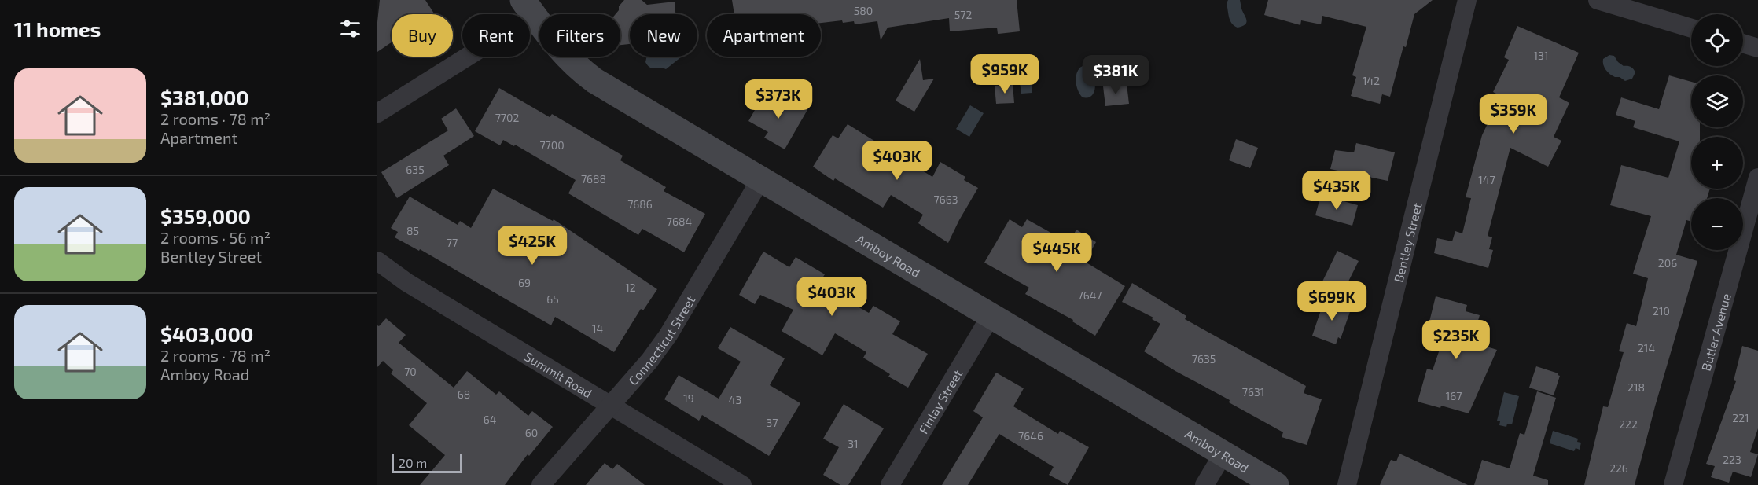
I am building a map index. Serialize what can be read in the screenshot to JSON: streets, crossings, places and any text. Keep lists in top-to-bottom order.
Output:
{
  "streets": {
    "street": [
      "Bentley Street",
      "Amboy Road",
      "Butler Avenue",
      "Connecticut Street",
      "Summit Road",
      "Finlay Street"
    ]
  },
  "crossings": [
    ["Amboy Road", "Connecticut Street"],
    ["Amboy Road", "Finlay Street"],
    ["Connecticut Street", "Summit Road"]
  ],
  "house_numbers": [
    "580",
    "572",
    "131",
    "142",
    "7702",
    "7700",
    "635",
    "7688",
    "147",
    "7663",
    "7686",
    "7684",
    "85",
    "77",
    "206",
    "69",
    "12",
    "7647",
    "65",
    "210",
    "14",
    "214",
    "7635",
    "70",
    "218",
    "7631",
    "68",
    "167",
    "19",
    "43",
    "221",
    "64",
    "37",
    "222",
    "60",
    "7646",
    "31",
    "223",
    "226"
  ],
  "scale_bar": "20 m",
  "page": {
    "heading": "11 homes",
    "map_buttons": ["+", "−"],
    "chip": [
      "Buy",
      "Rent",
      "Filters",
      "New",
      "Apartment"
    ],
    "price": [
      "$959K",
      "$381K",
      "$373K",
      "$359K",
      "$403K",
      "$435K",
      "$425K",
      "$445K",
      "$403K",
      "$699K",
      "$235K"
    ],
    "list": [
      {
        "name": "$381,000",
        "note": "2 rooms · 78 m² · Apartment"
      },
      {
        "name": "$359,000",
        "note": "2 rooms · 56 m² · Bentley Street"
      },
      {
        "name": "$403,000",
        "note": "2 rooms · 78 m² · Amboy Road"
      }
    ],
    "scale": "20 m"
  }
}
